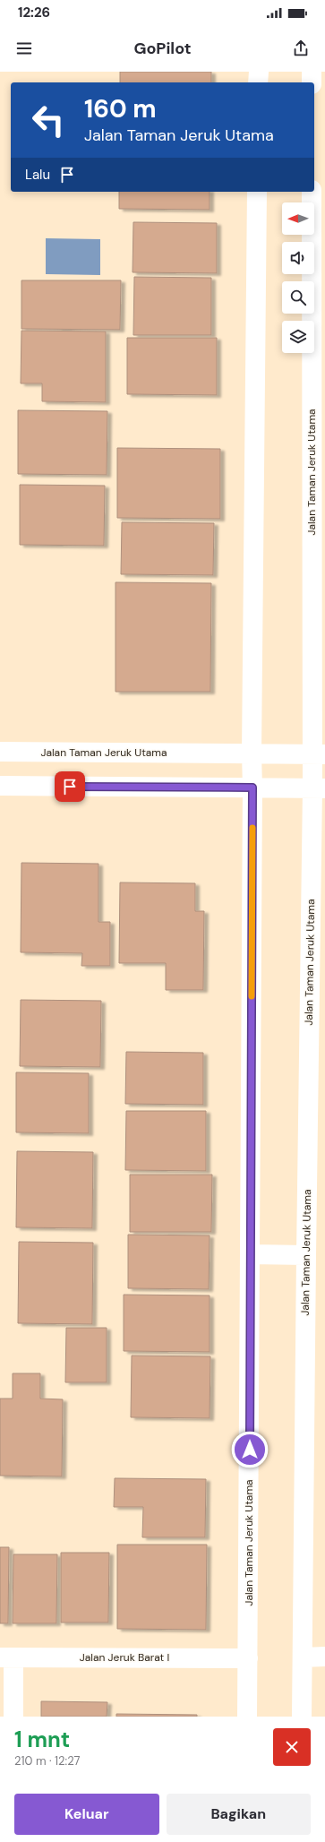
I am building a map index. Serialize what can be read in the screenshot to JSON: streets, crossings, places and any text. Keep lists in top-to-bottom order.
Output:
{
  "streets": {
    "street": ["Jalan Taman Jeruk Utama", "Jalan Jeruk Barat I"]
  },
  "crossings": [
    ["Jalan Taman Jeruk Utama", "Jalan Jeruk Barat I"]
  ],
  "north": "left",
  "page": {
    "status": "12:26",
    "header": "GoPilot",
    "turn": ["160 m", "Jalan Taman Jeruk Utama"],
    "then": "Lalu",
    "heading": ["1 mnt", "210 m · 12:27"],
    "buttons": ["Keluar", "Bagikan"]
  }
}
